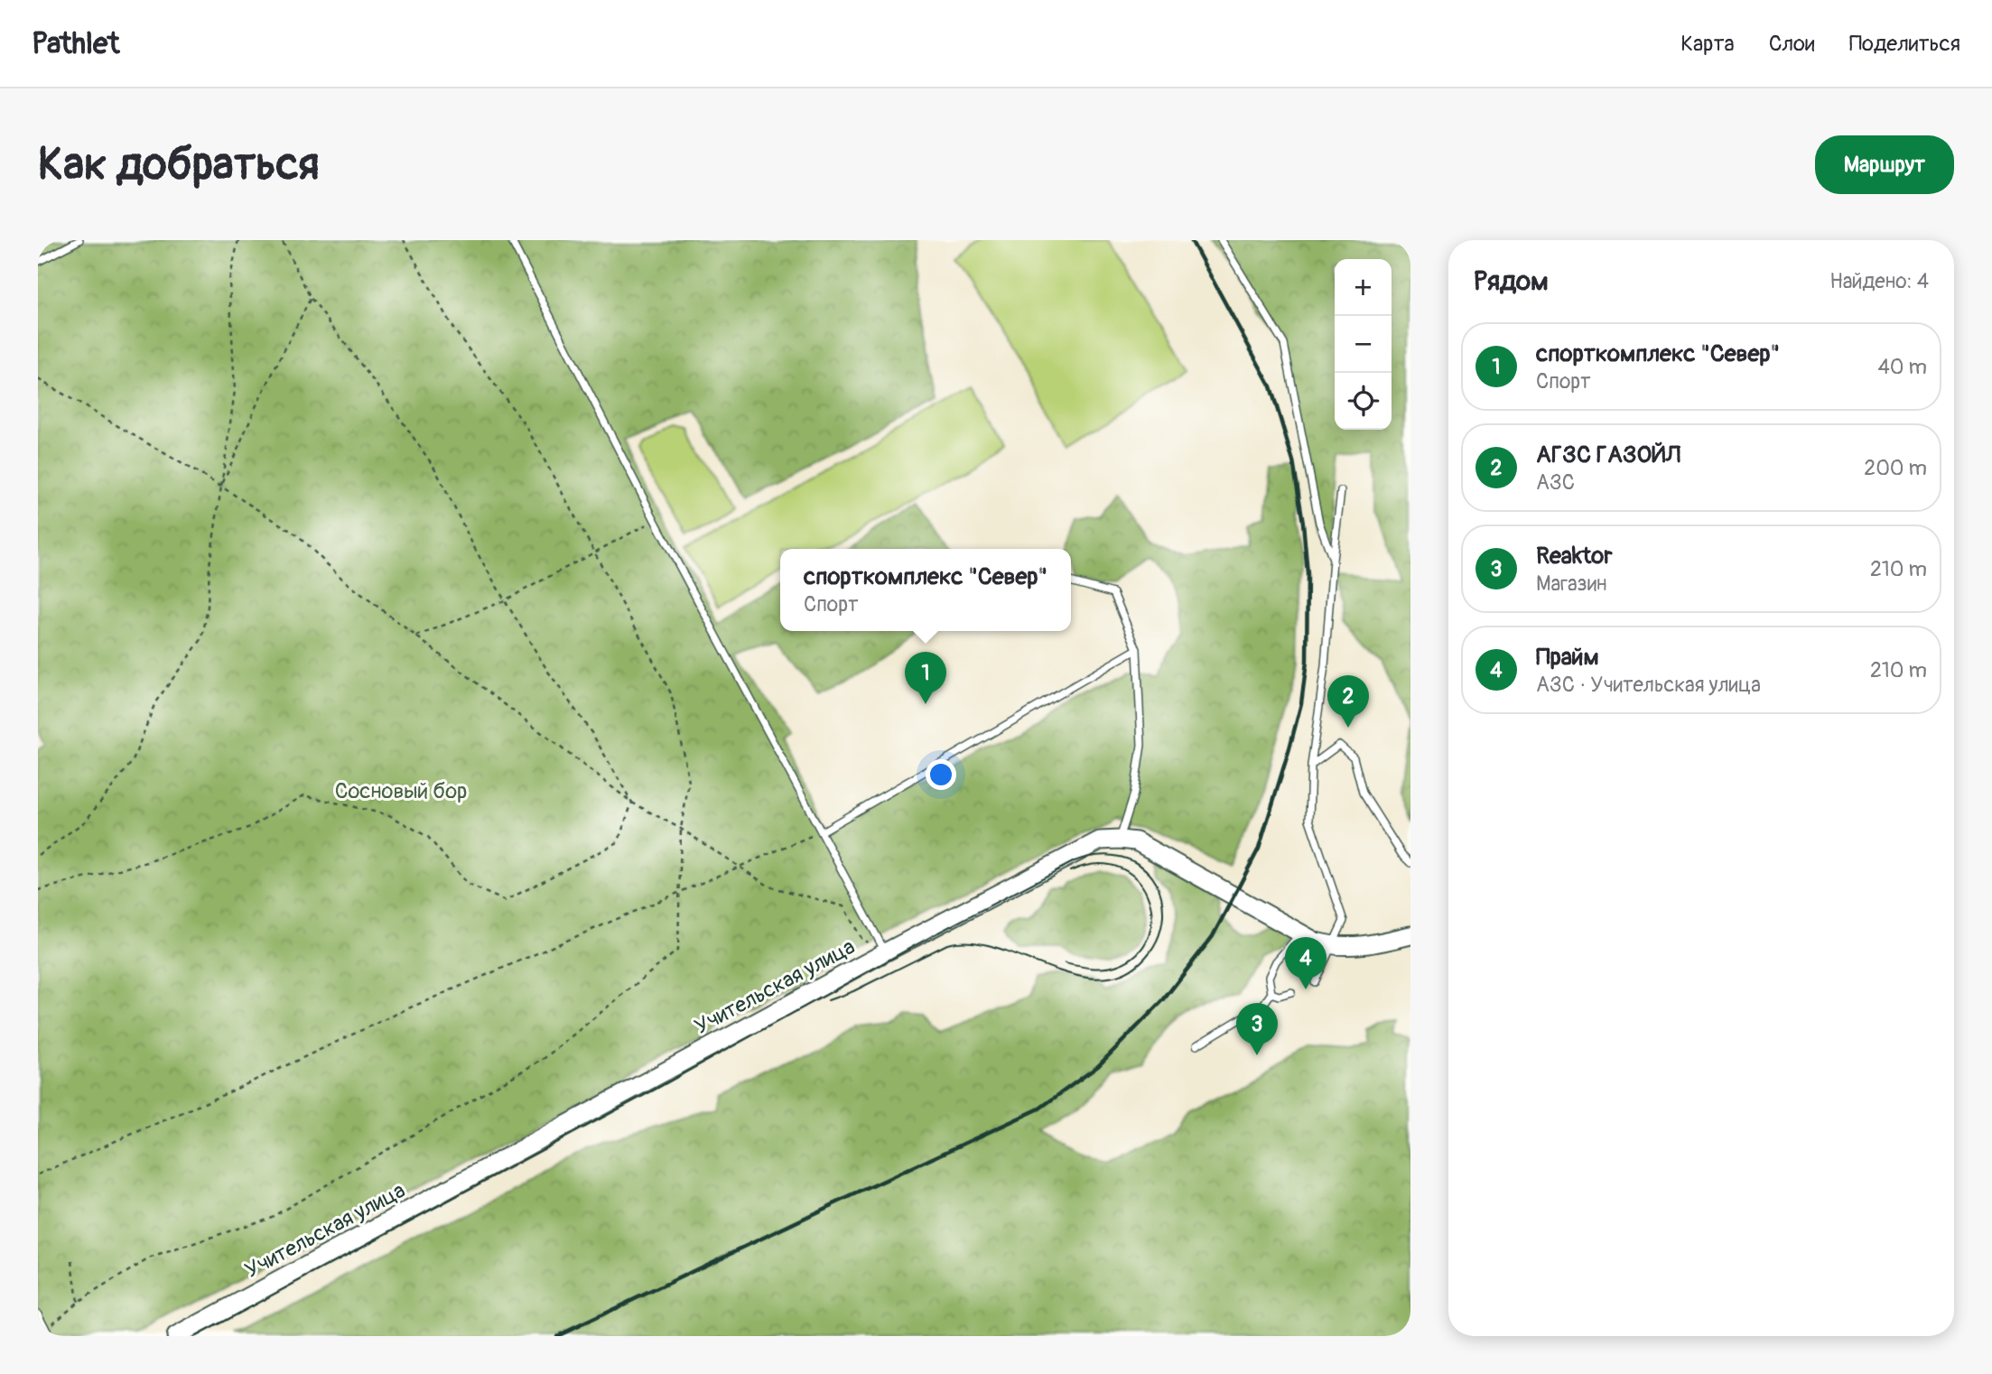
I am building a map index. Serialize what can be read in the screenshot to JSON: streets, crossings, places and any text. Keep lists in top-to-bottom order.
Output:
{
  "streets": {
    "main road": ["Учительская улица"]
  },
  "parks": ["Сосновый бор"],
  "page": {
    "header": "Pathlet",
    "nav": ["Карта", "Слои", "Поделиться"],
    "buttons": "Маршрут",
    "title": "Как добраться",
    "heading": ["Рядом", "Найдено: 4"],
    "map_buttons": ["+", "−"],
    "list": [
      {
        "mark": "1",
        "name": "спорткомплекс \"Север\"",
        "note": "Спорт",
        "value": "40 m"
      },
      {
        "mark": "2",
        "name": "АГЗС ГАЗОЙЛ",
        "note": "АЗС",
        "value": "200 m"
      },
      {
        "mark": "3",
        "name": "Reaktor",
        "note": "Магазин",
        "value": "210 m"
      },
      {
        "mark": "4",
        "name": "Прайм",
        "note": "АЗС · Учительская улица",
        "value": "210 m"
      }
    ],
    "popup": ["спорткомплекс \"Север\"", "Спорт"],
    "pins": [
      "1",
      "2",
      "4",
      "3"
    ]
  }
}
